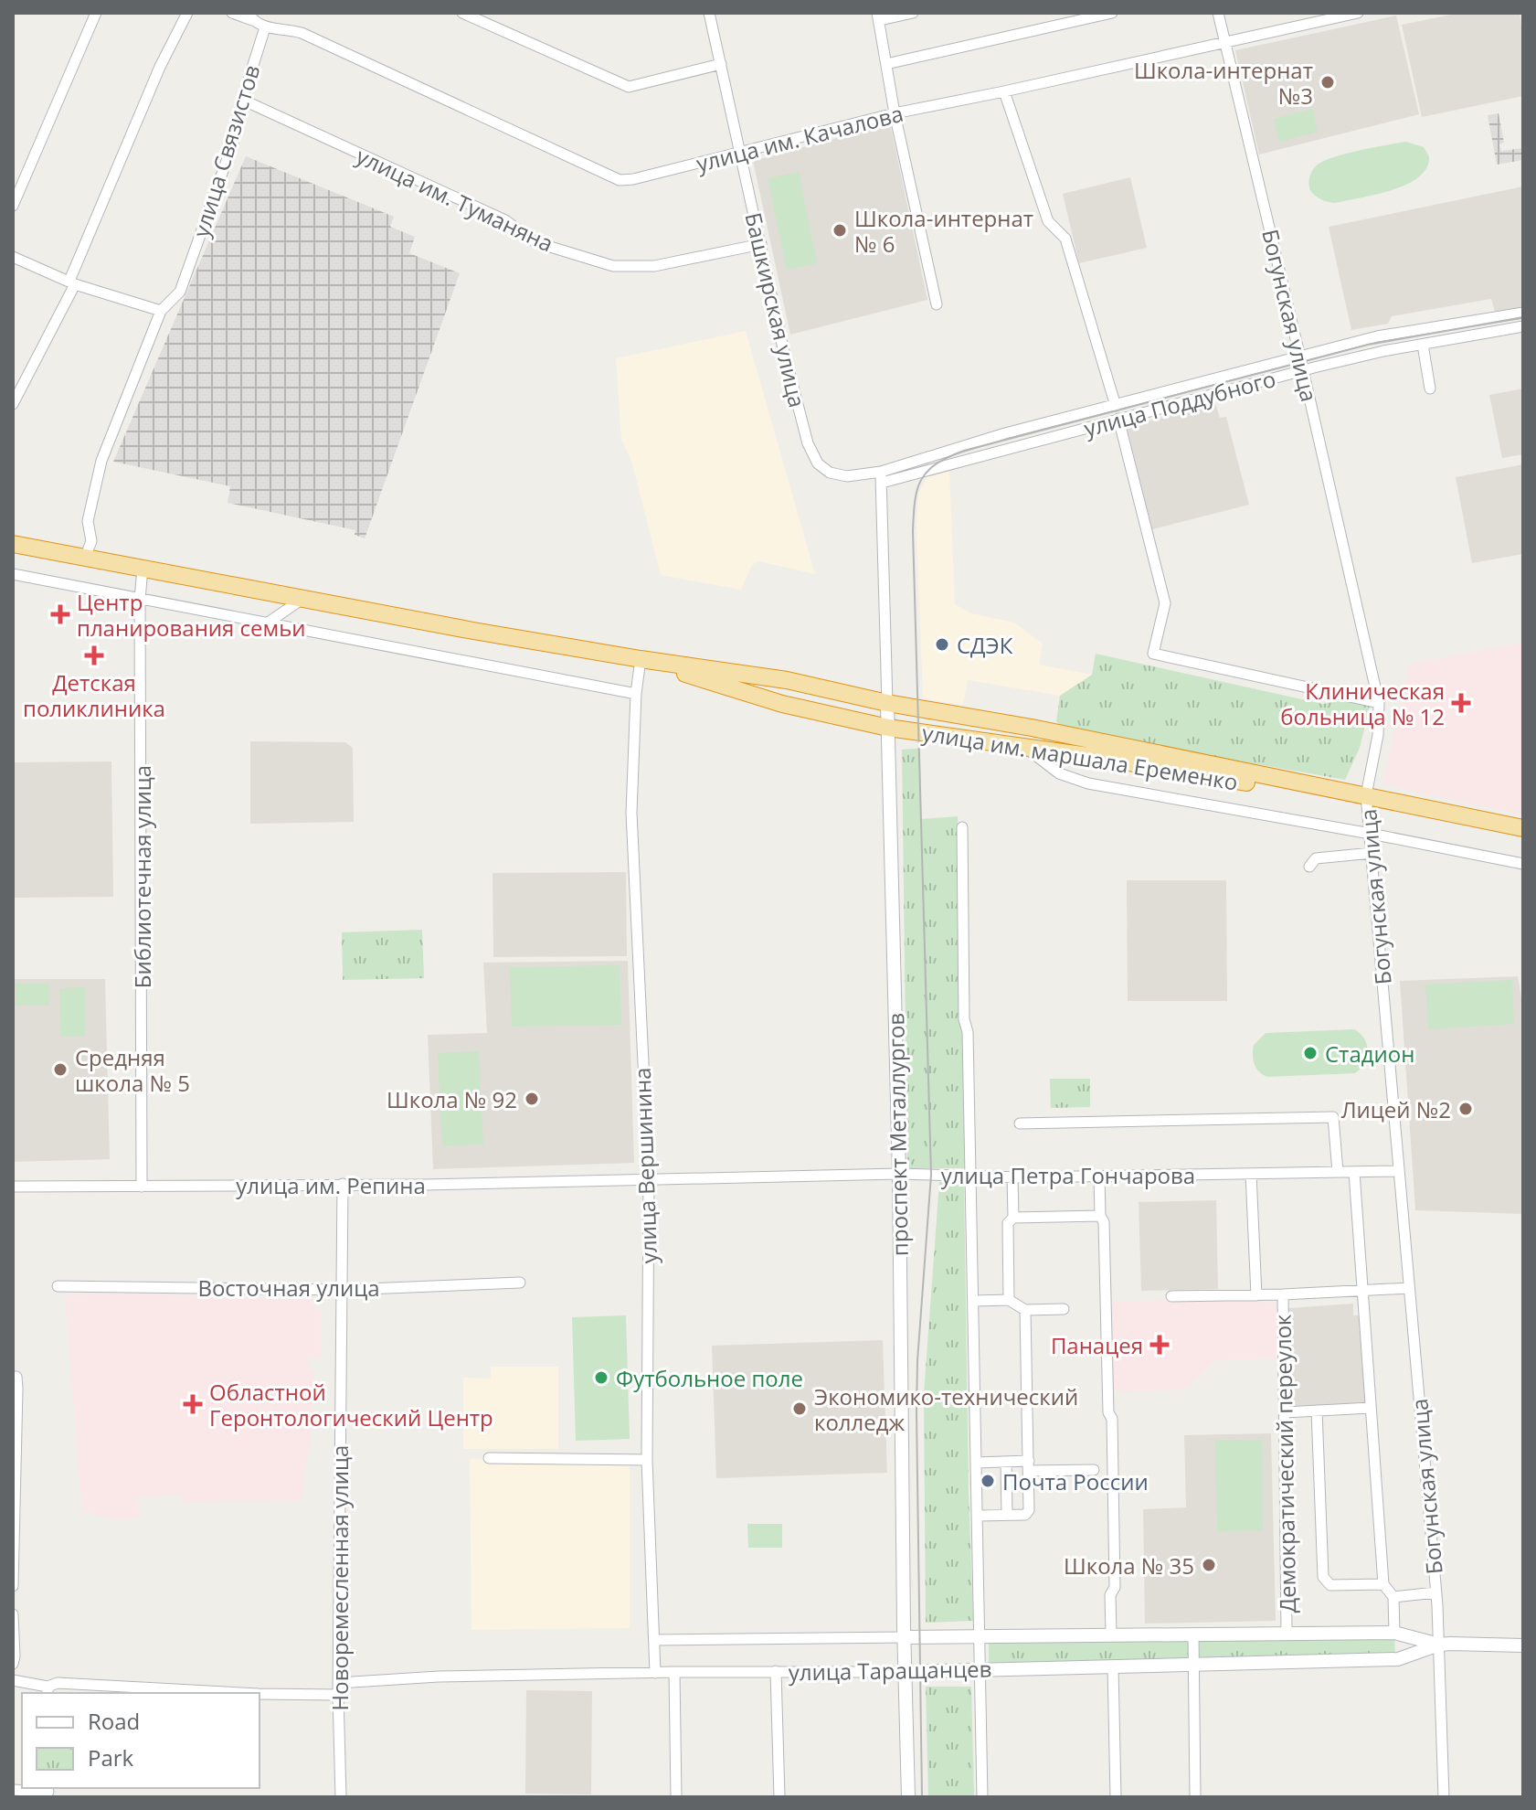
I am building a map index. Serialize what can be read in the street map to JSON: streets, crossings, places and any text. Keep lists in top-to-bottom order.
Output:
{
  "streets": {
    "highway": ["улица им. маршала Еременко"],
    "street": [
      "улица им. Качалова",
      "улица Связистов",
      "улица им. Туманяна",
      "Башкирская улица",
      "Богунская улица",
      "улица Поддубного",
      "Библиотечная улица",
      "проспект Металлургов",
      "улица Вершинина",
      "улица Петра Гончарова",
      "улица им. Репина",
      "Восточная улица",
      "Демократический переулок",
      "Новоремесленная улица",
      "улица Таращанцев"
    ]
  },
  "crossings": [
    ["улица им. Качалова", "улица Связистов"],
    ["улица им. Качалова", "Башкирская улица"],
    ["улица им. Качалова", "Богунская улица"],
    ["улица Связистов", "улица им. Туманяна"],
    ["улица Связистов", "улица им. маршала Еременко"],
    ["улица им. Туманяна", "Башкирская улица"],
    ["Башкирская улица", "улица Поддубного"],
    ["Башкирская улица", "проспект Металлургов"],
    ["Богунская улица", "улица Поддубного"],
    ["Богунская улица", "улица им. маршала Еременко"],
    ["Богунская улица", "улица Петра Гончарова"],
    ["Богунская улица", "улица Таращанцев"],
    ["улица Поддубного", "проспект Металлургов"],
    ["улица им. маршала Еременко", "Библиотечная улица"],
    ["улица им. маршала Еременко", "проспект Металлургов"],
    ["улица им. маршала Еременко", "улица Вершинина"],
    ["Библиотечная улица", "улица им. Репина"],
    ["проспект Металлургов", "улица Петра Гончарова"],
    ["проспект Металлургов", "улица Таращанцев"],
    ["улица Вершинина", "улица Петра Гончарова"],
    ["улица Вершинина", "улица им. Репина"],
    ["улица Вершинина", "улица Таращанцев"],
    ["улица Петра Гончарова", "улица им. Репина"],
    ["улица им. Репина", "Новоремесленная улица"],
    ["Восточная улица", "Новоремесленная улица"],
    ["Демократический переулок", "улица Таращанцев"],
    ["Новоремесленная улица", "улица Таращанцев"]
  ],
  "places": {
    "other": [
      "Школа-интернат №3",
      "Школа-интернат № 6",
      "СДЭК",
      "Стадион",
      "Средняя школа № 5",
      "Школа № 92",
      "Лицей №2",
      "Футбольное поле",
      "Экономико-технический колледж",
      "Почта России",
      "Школа № 35"
    ],
    "health": [
      "Центр планирования семьи",
      "Детская поликлиника",
      "Клиническая больница № 12",
      "Панацея",
      "Областной Геронтологический Центр"
    ]
  },
  "legend": ["Road", "Park"]
}
